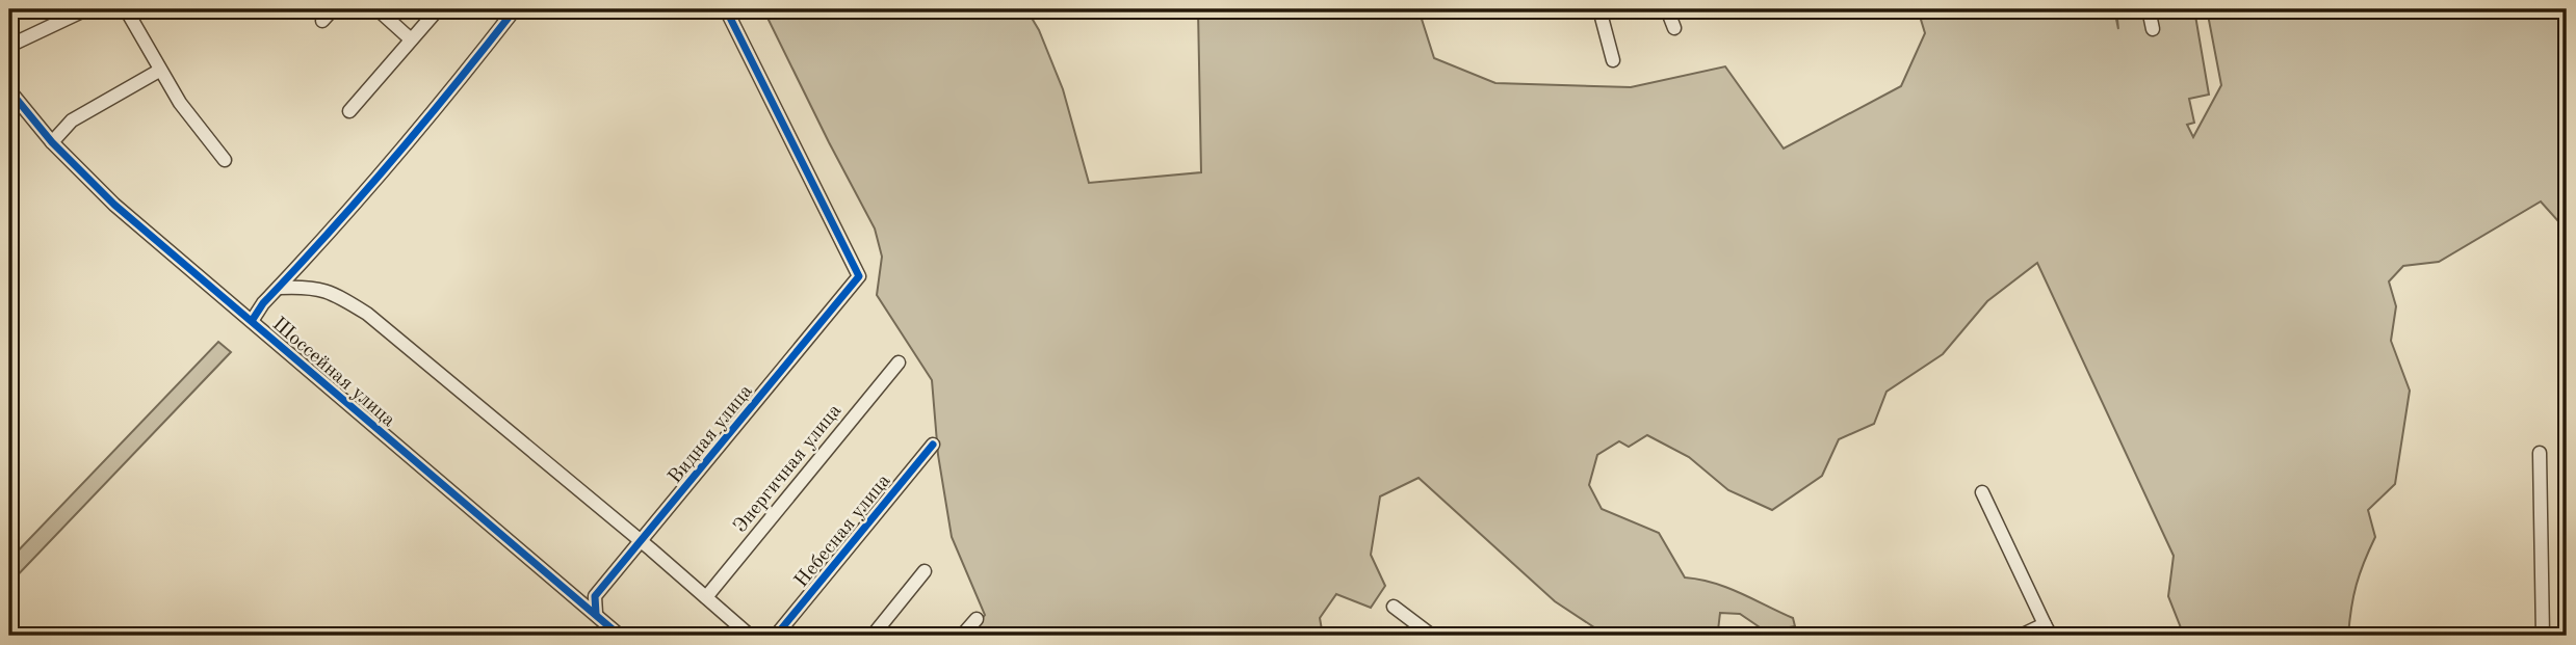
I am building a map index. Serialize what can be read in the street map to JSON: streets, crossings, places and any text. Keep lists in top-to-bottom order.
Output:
{
  "streets": {
    "street": [
      "Шоссейная улица",
      "Видная улица",
      "Энергичная улица",
      "Небесная улица"
    ]
  },
  "crossings": [
    ["Шоссейная улица", "Видная улица"]
  ]
}
